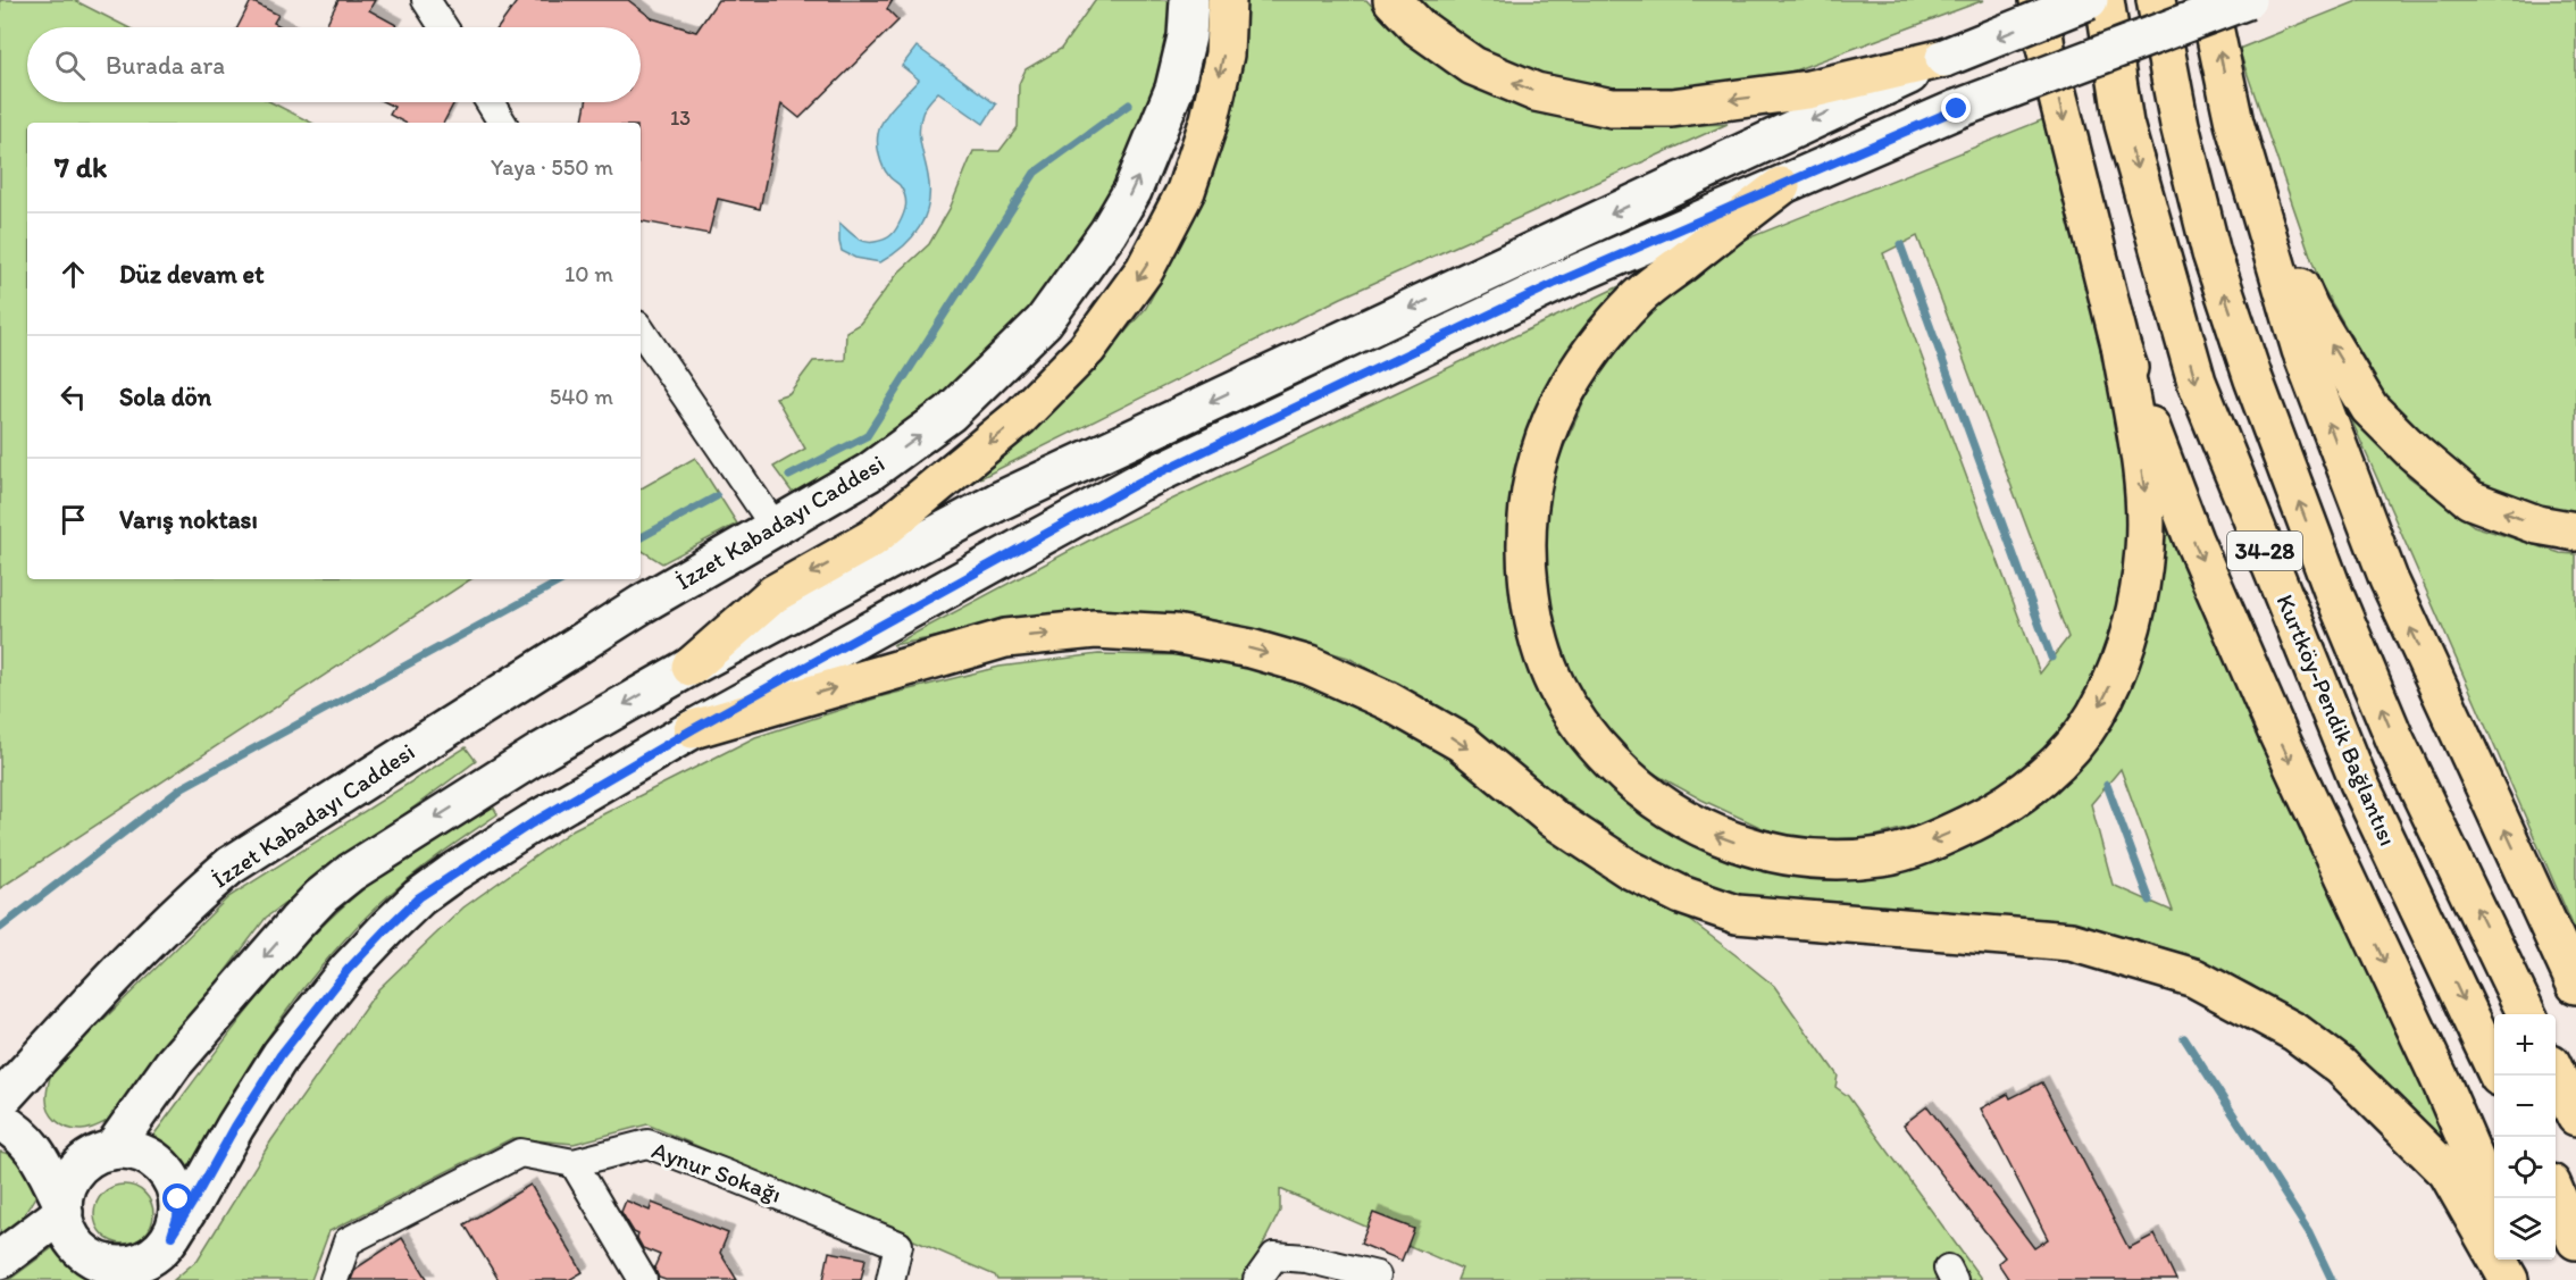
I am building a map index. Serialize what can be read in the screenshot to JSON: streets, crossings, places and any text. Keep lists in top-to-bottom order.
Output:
{
  "streets": {
    "highway": ["34-28", "Kurtköy-Pendik Bağlantısı"],
    "main road": ["İzzet Kabadayı Caddesi"],
    "street": ["Aynur Sokağı"]
  },
  "house_numbers": ["13"],
  "page": {
    "search": "Burada ara",
    "heading": ["7 dk", "Yaya · 550 m"],
    "list": [
      ["Düz devam et", "10 m"],
      ["Sola dön", "540 m"],
      "Varış noktası"
    ],
    "map_buttons": ["+", "−"]
  }
}
